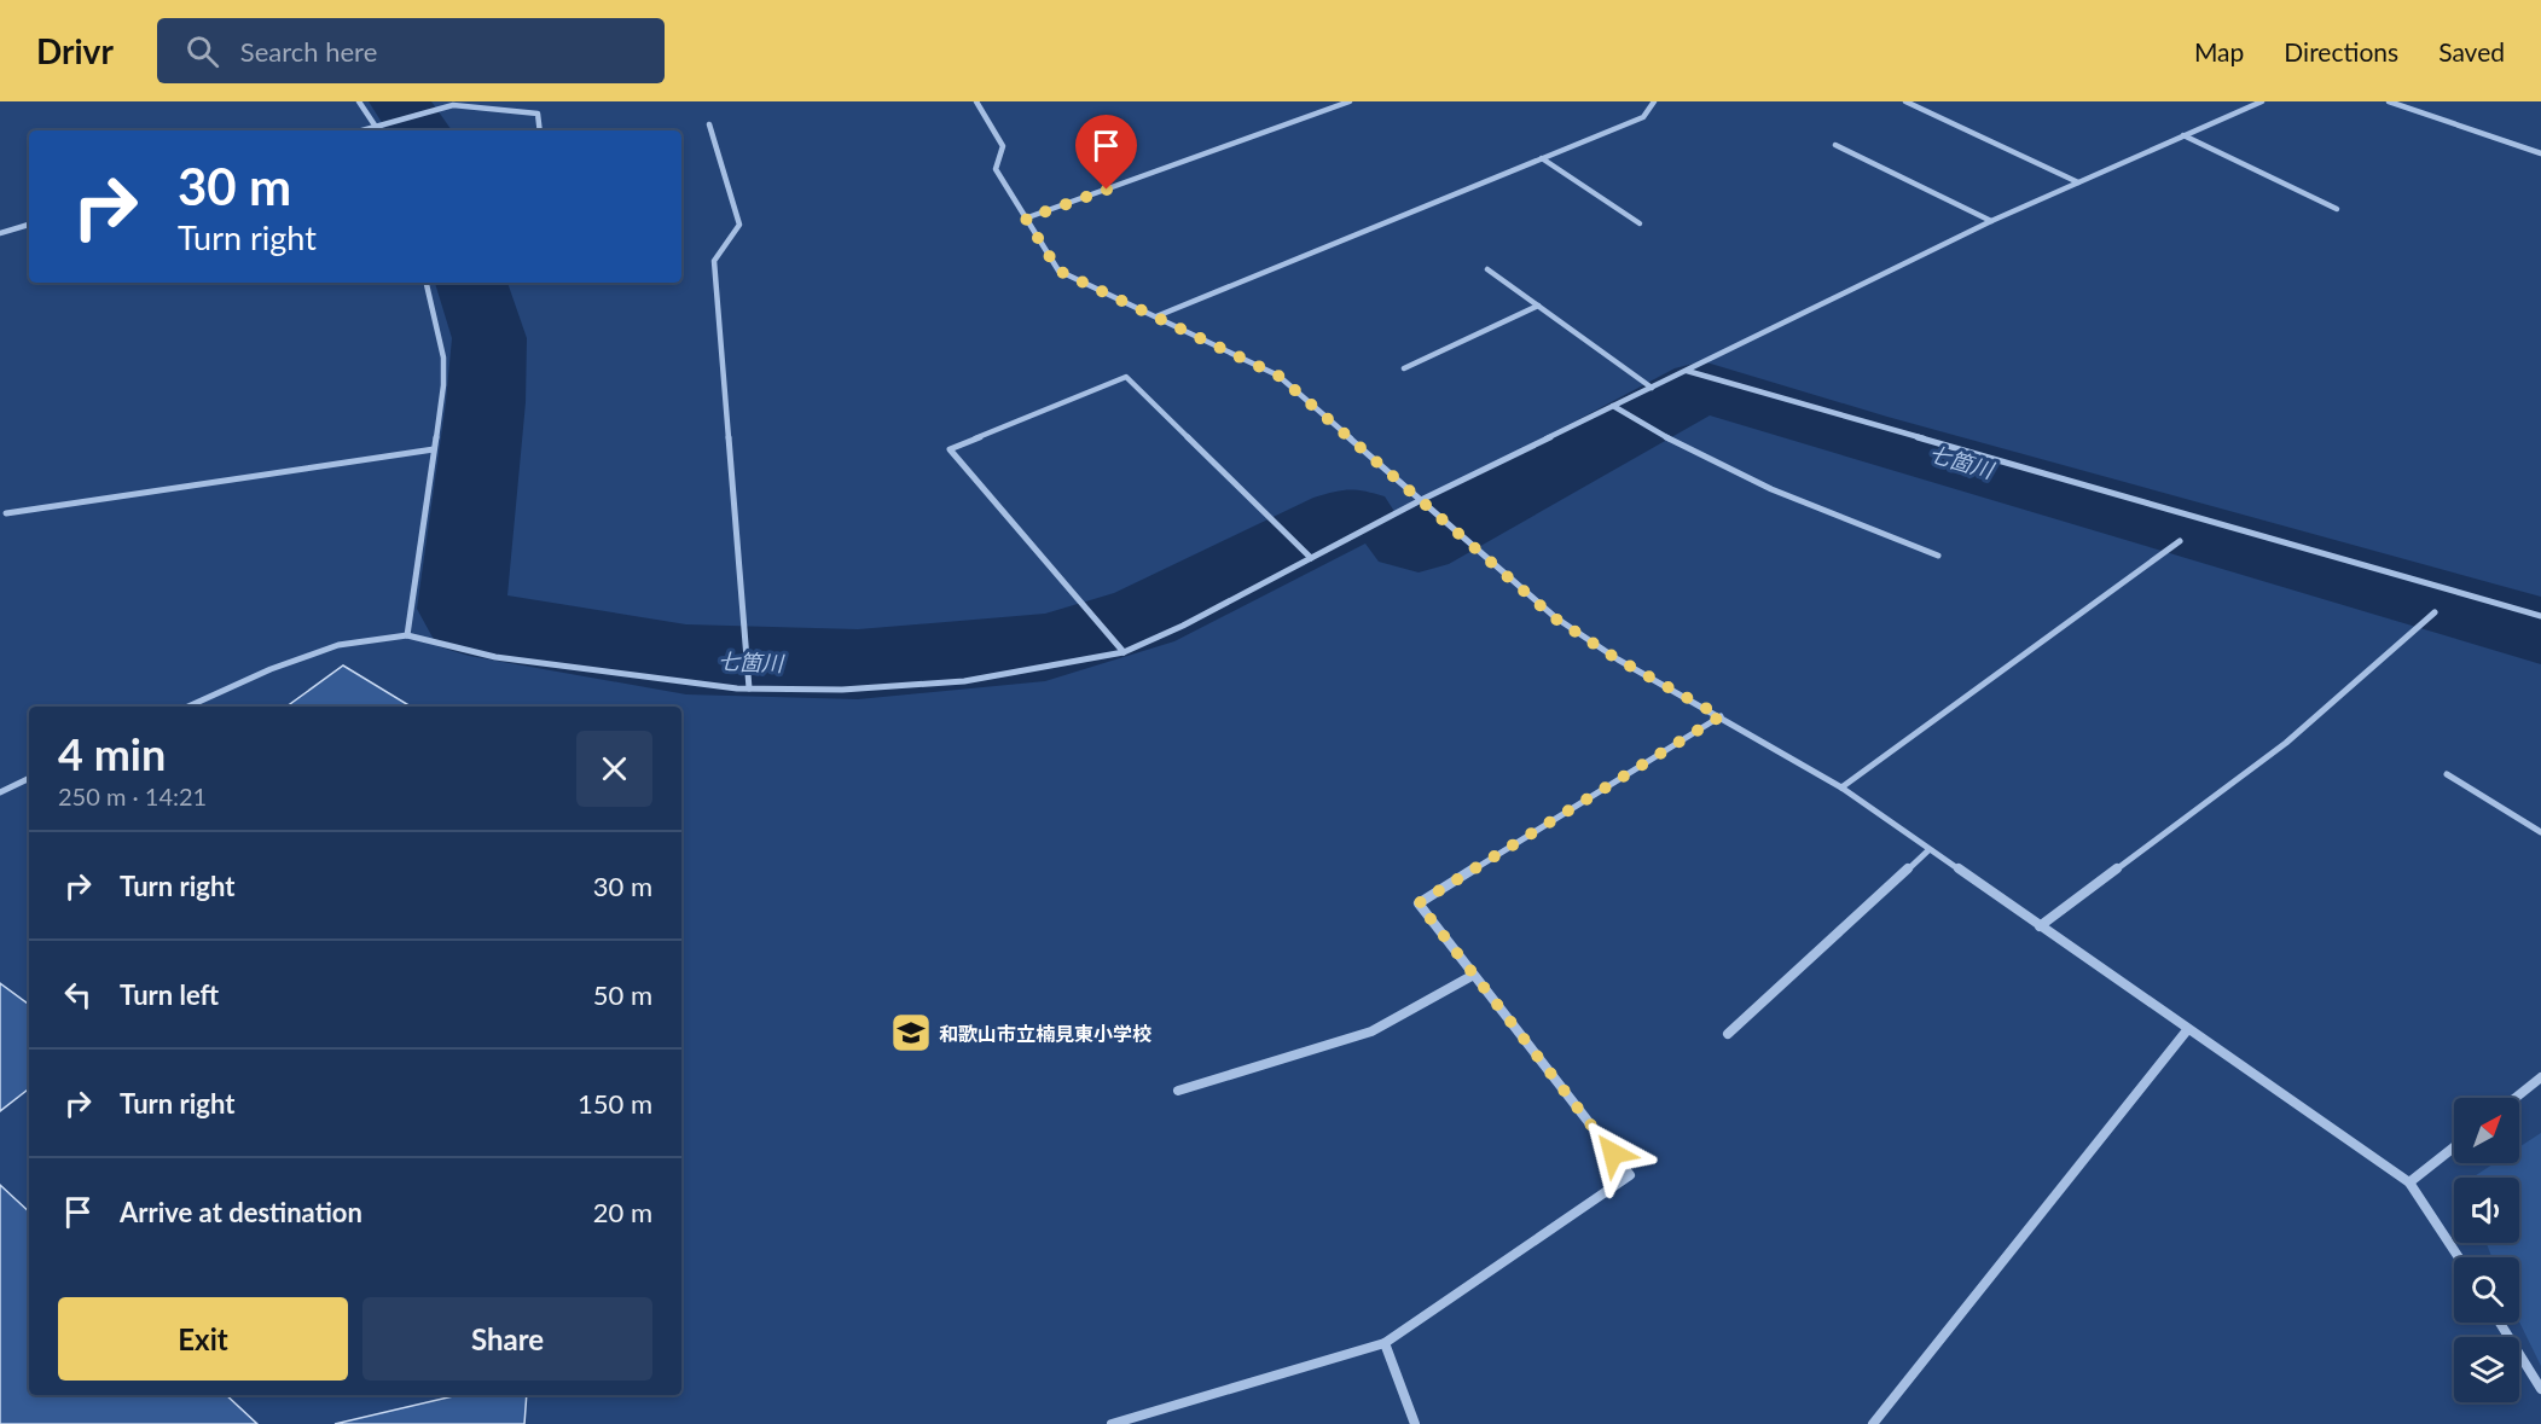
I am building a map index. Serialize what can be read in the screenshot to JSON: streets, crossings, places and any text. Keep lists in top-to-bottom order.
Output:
{
  "water": ["七箇川"],
  "places": {
    "school or university": ["和歌山市立楠見東小学校"]
  },
  "north": "top right",
  "page": {
    "header": "Drivr",
    "search": "Search here",
    "nav": ["Map", "Directions", "Saved"],
    "turn": ["30 m", "Turn right"],
    "heading": ["4 min", "250 m · 14:21"],
    "list": [
      {
        "name": "Turn right",
        "value": "30 m"
      },
      {
        "name": "Turn left",
        "value": "50 m"
      },
      {
        "name": "Turn right",
        "value": "150 m"
      },
      {
        "name": "Arrive at destination",
        "value": "20 m"
      }
    ],
    "buttons": ["Exit", "Share"]
  }
}
